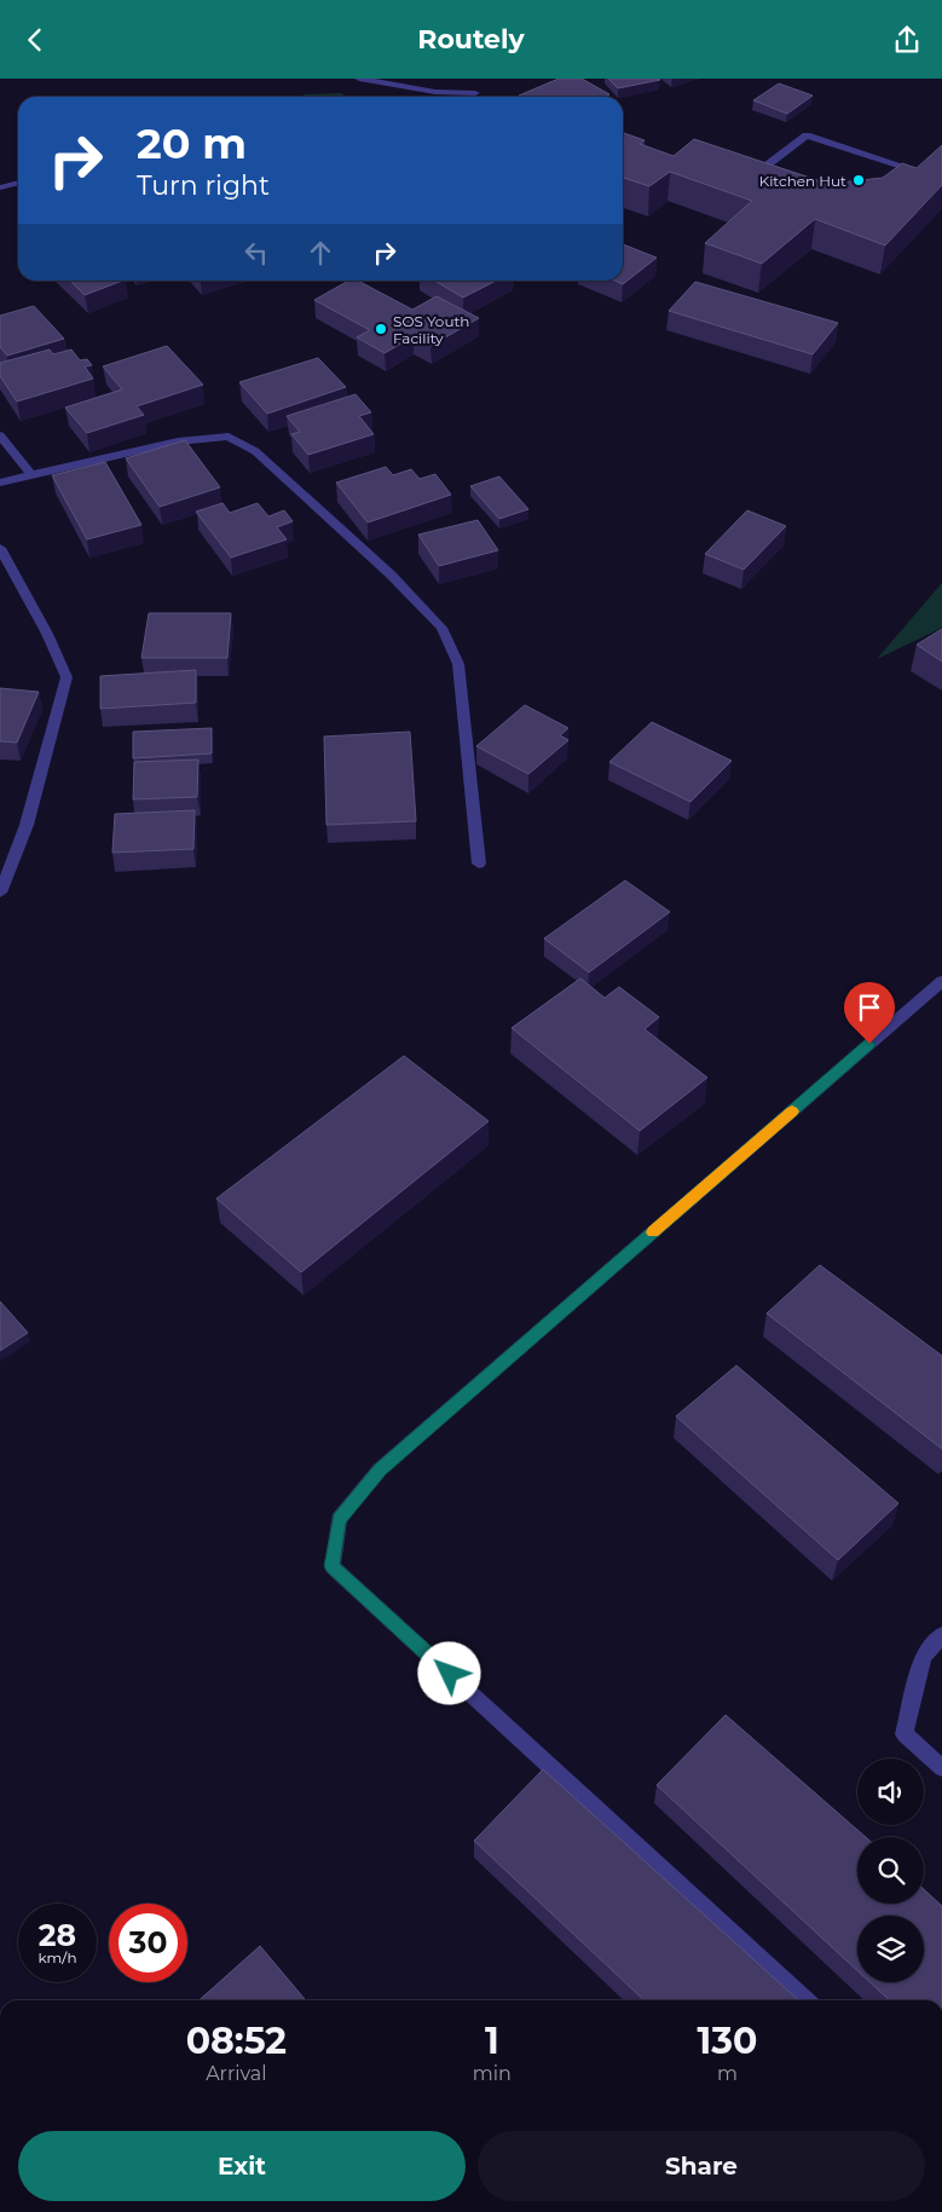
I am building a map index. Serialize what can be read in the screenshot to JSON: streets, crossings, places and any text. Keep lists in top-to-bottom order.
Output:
{
  "places": ["Kitchen Hut", "SOS Youth Facility"],
  "page": {
    "header": "Routely",
    "turn": ["20 m", "Turn right"],
    "speed": "28 km/h",
    "limit": "30",
    "eta": [
      "08:52",
      "Arrival",
      "1",
      "min",
      "130",
      "m"
    ],
    "buttons": ["Exit", "Share"]
  }
}
